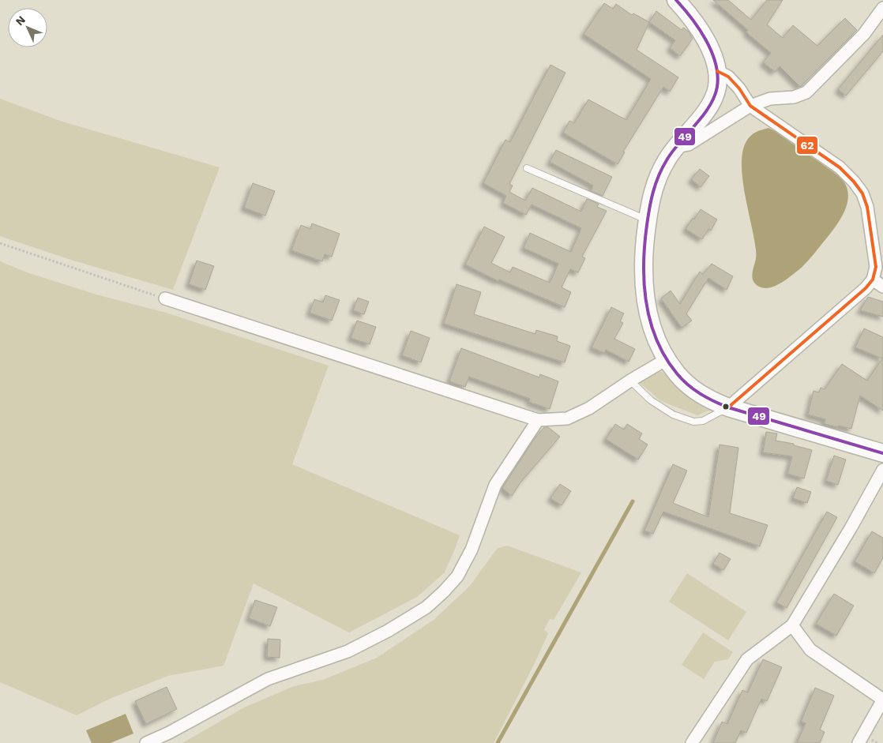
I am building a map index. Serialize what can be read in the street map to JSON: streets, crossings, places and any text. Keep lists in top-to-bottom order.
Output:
{
  "lines": ["transit line 49", "transit line 62"],
  "north": "top left"
}
